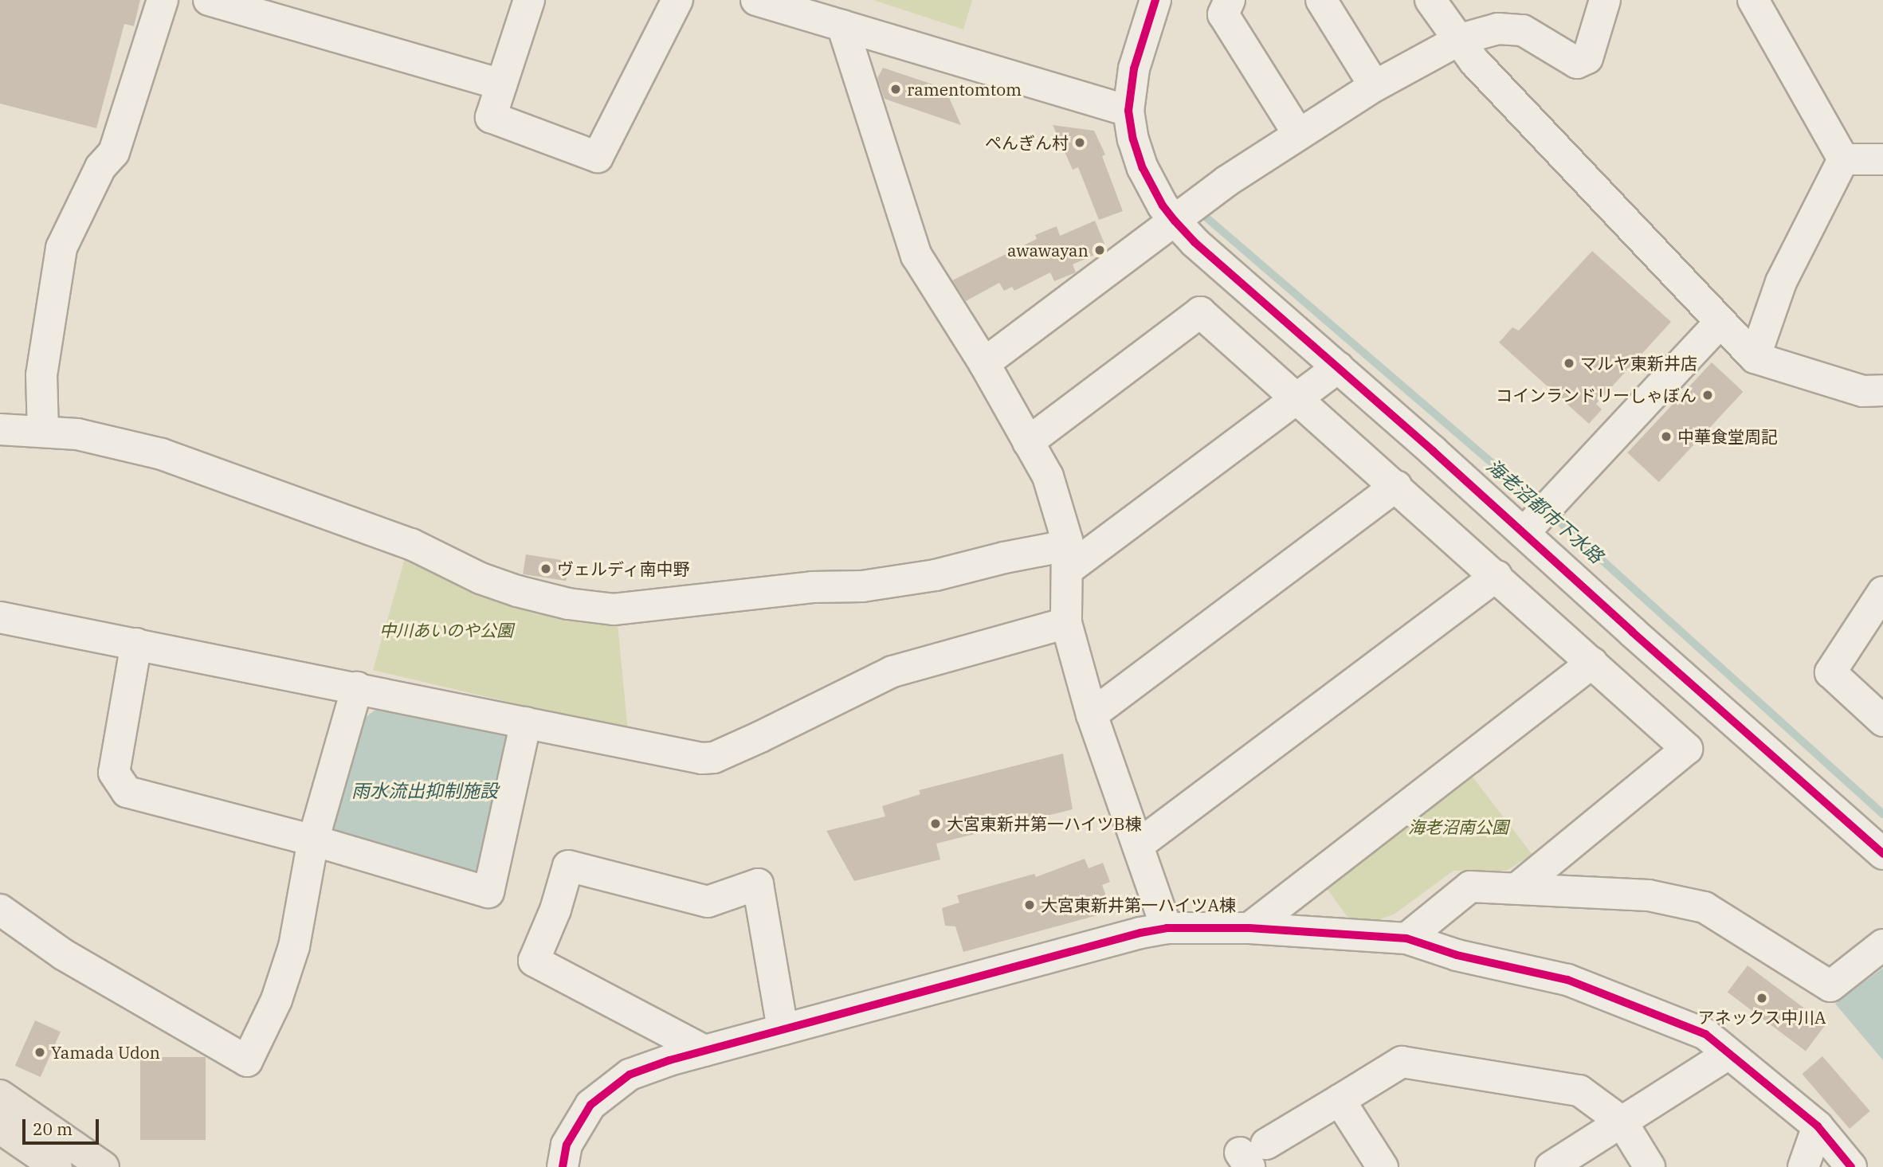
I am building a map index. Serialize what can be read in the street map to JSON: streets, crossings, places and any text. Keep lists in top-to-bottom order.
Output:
{
  "water": ["海老沼都市下水路", "雨水流出抑制施設"],
  "parks": ["中川あいのや公園", "海老沼南公園"],
  "places": [
    "ramentomtom",
    "ぺんぎん村",
    "awawayan",
    "マルヤ東新井店",
    "コインランドリーしゃぼん",
    "中華食堂周記",
    "ヴェルディ南中野",
    "大宮東新井第一ハイツB棟",
    "大宮東新井第一ハイツA棟",
    "アネックス中川A",
    "Yamada Udon"
  ],
  "scale_bar": "20 m"
}
